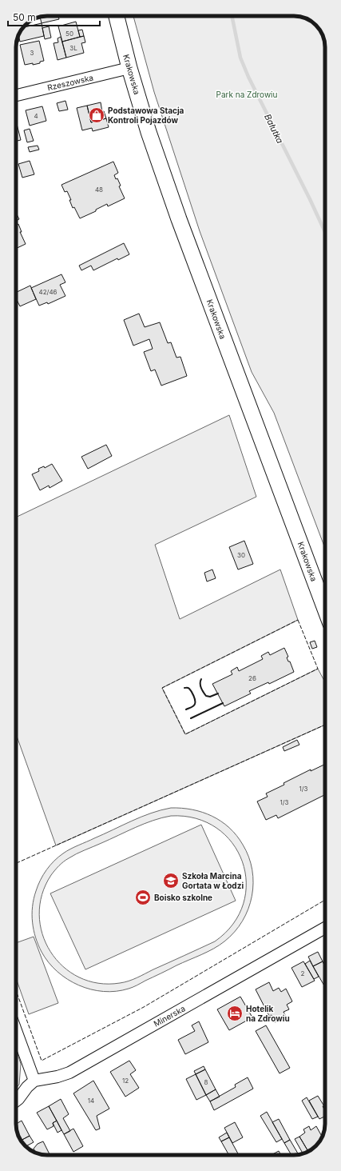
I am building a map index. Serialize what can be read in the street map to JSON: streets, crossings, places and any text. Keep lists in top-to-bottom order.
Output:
{
  "streets": {
    "main road": ["Krakowska"],
    "street": ["Rzeszowska", "Minerska"]
  },
  "crossings": [
    ["Krakowska", "Rzeszowska"]
  ],
  "water": ["Bałutka"],
  "parks": ["Park na Zdrowiu"],
  "places": {
    "shop": ["Podstawowa Stacja Kontroli Pojazdów"],
    "school or university": ["Szkoła Marcina Gortata w Łodzi"],
    "sports": ["Boisko szkolne"],
    "hotel": ["Hotelik na Zdrowiu"]
  },
  "house_numbers": [
    "50",
    "3L",
    "3",
    "4",
    "48",
    "42/46",
    "30",
    "26",
    "1/3",
    "1/3",
    "2",
    "12",
    "8",
    "14"
  ],
  "scale_bar": "50 m"
}
